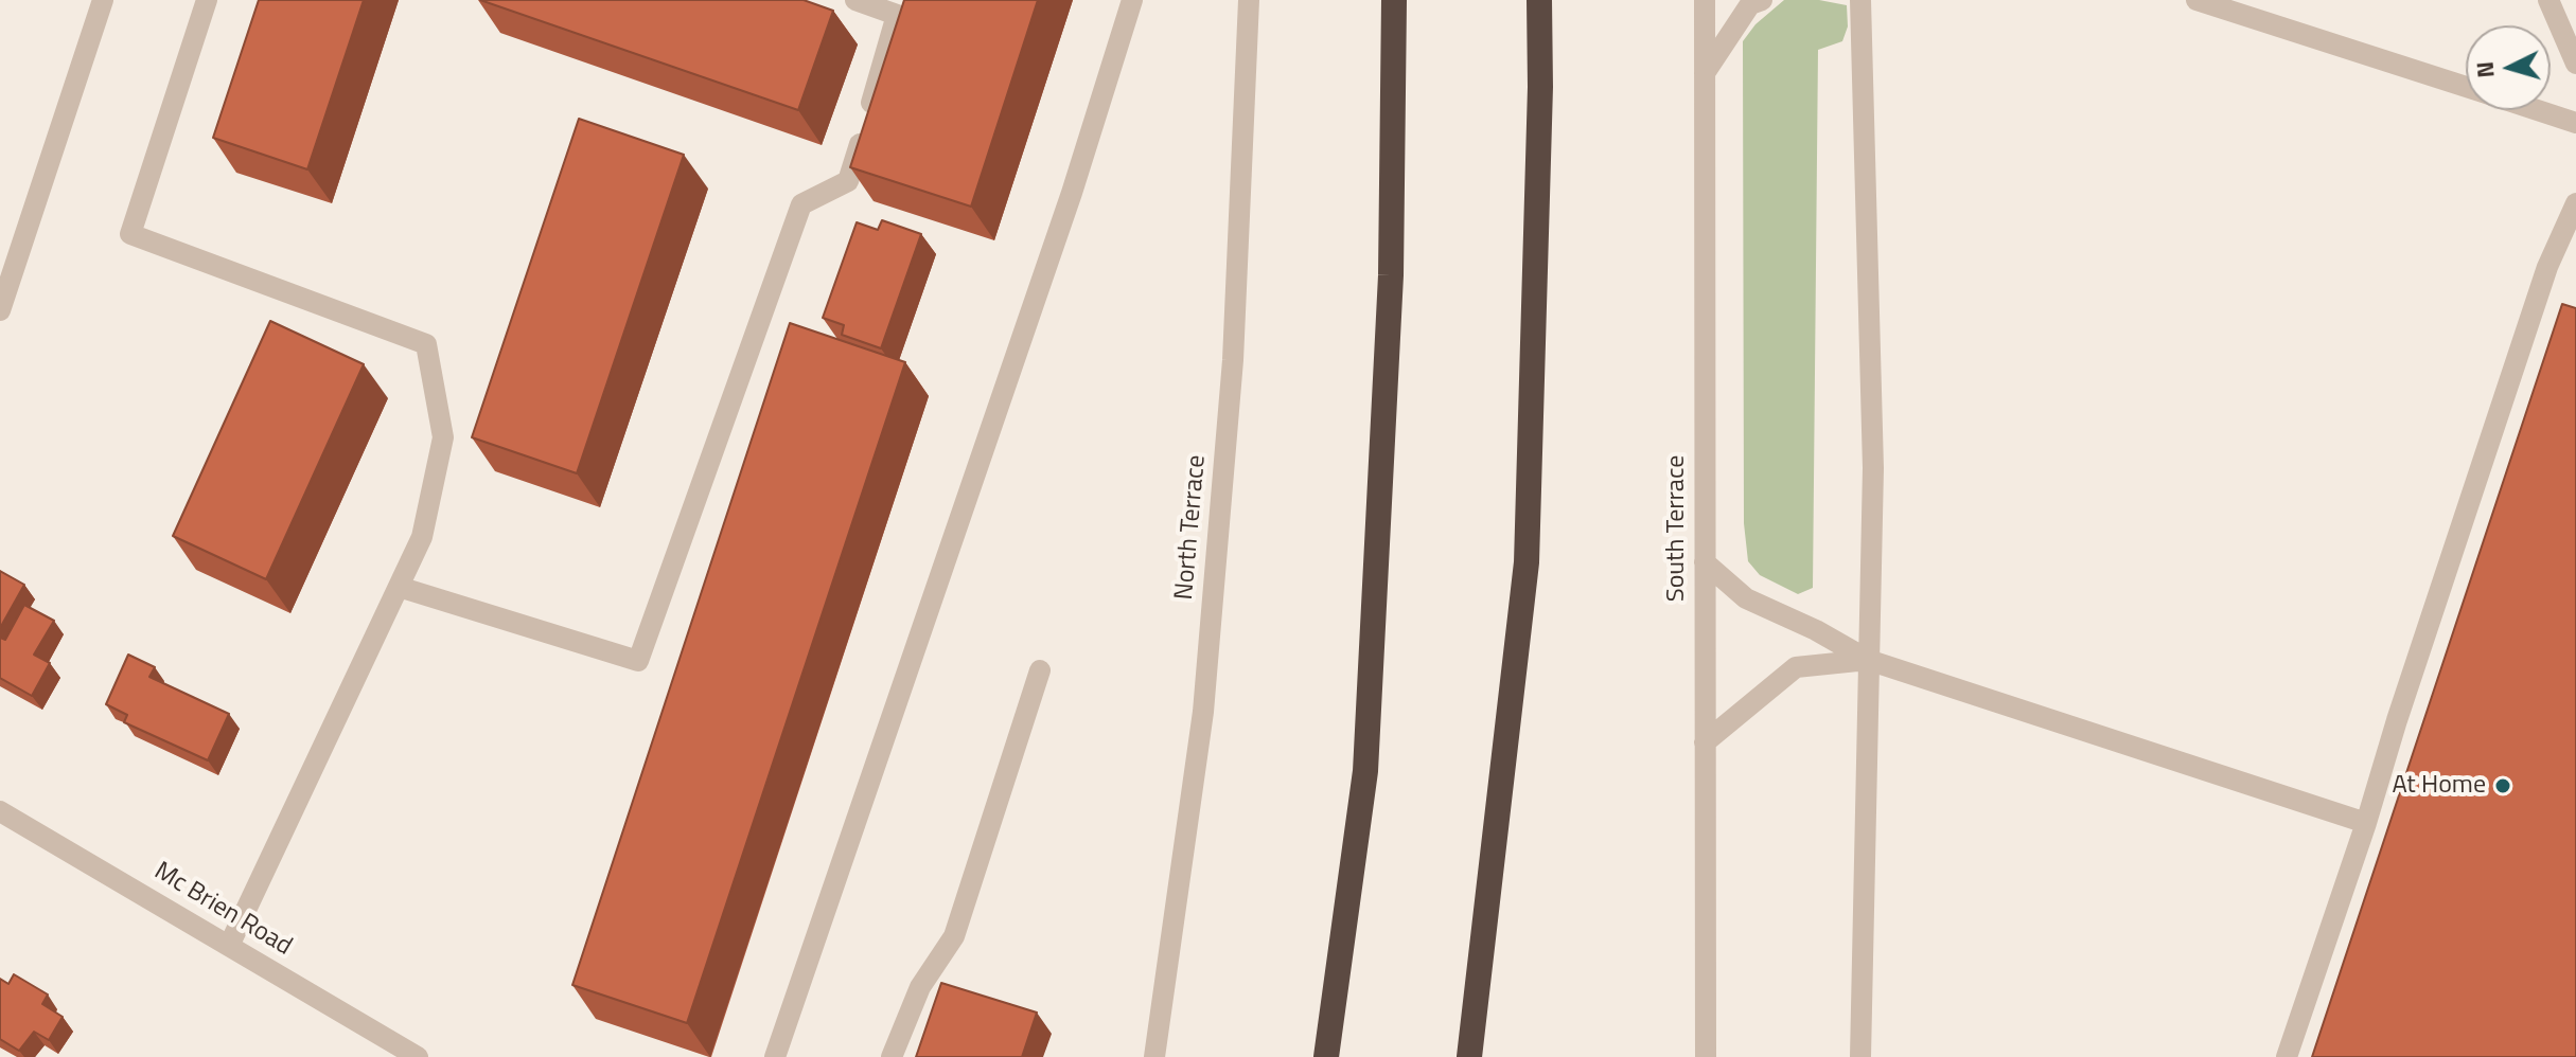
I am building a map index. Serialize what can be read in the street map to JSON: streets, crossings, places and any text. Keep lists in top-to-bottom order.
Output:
{
  "streets": {
    "street": ["North Terrace", "South Terrace", "Mc Brien Road"]
  },
  "places": ["At Home"],
  "north": "left"
}
